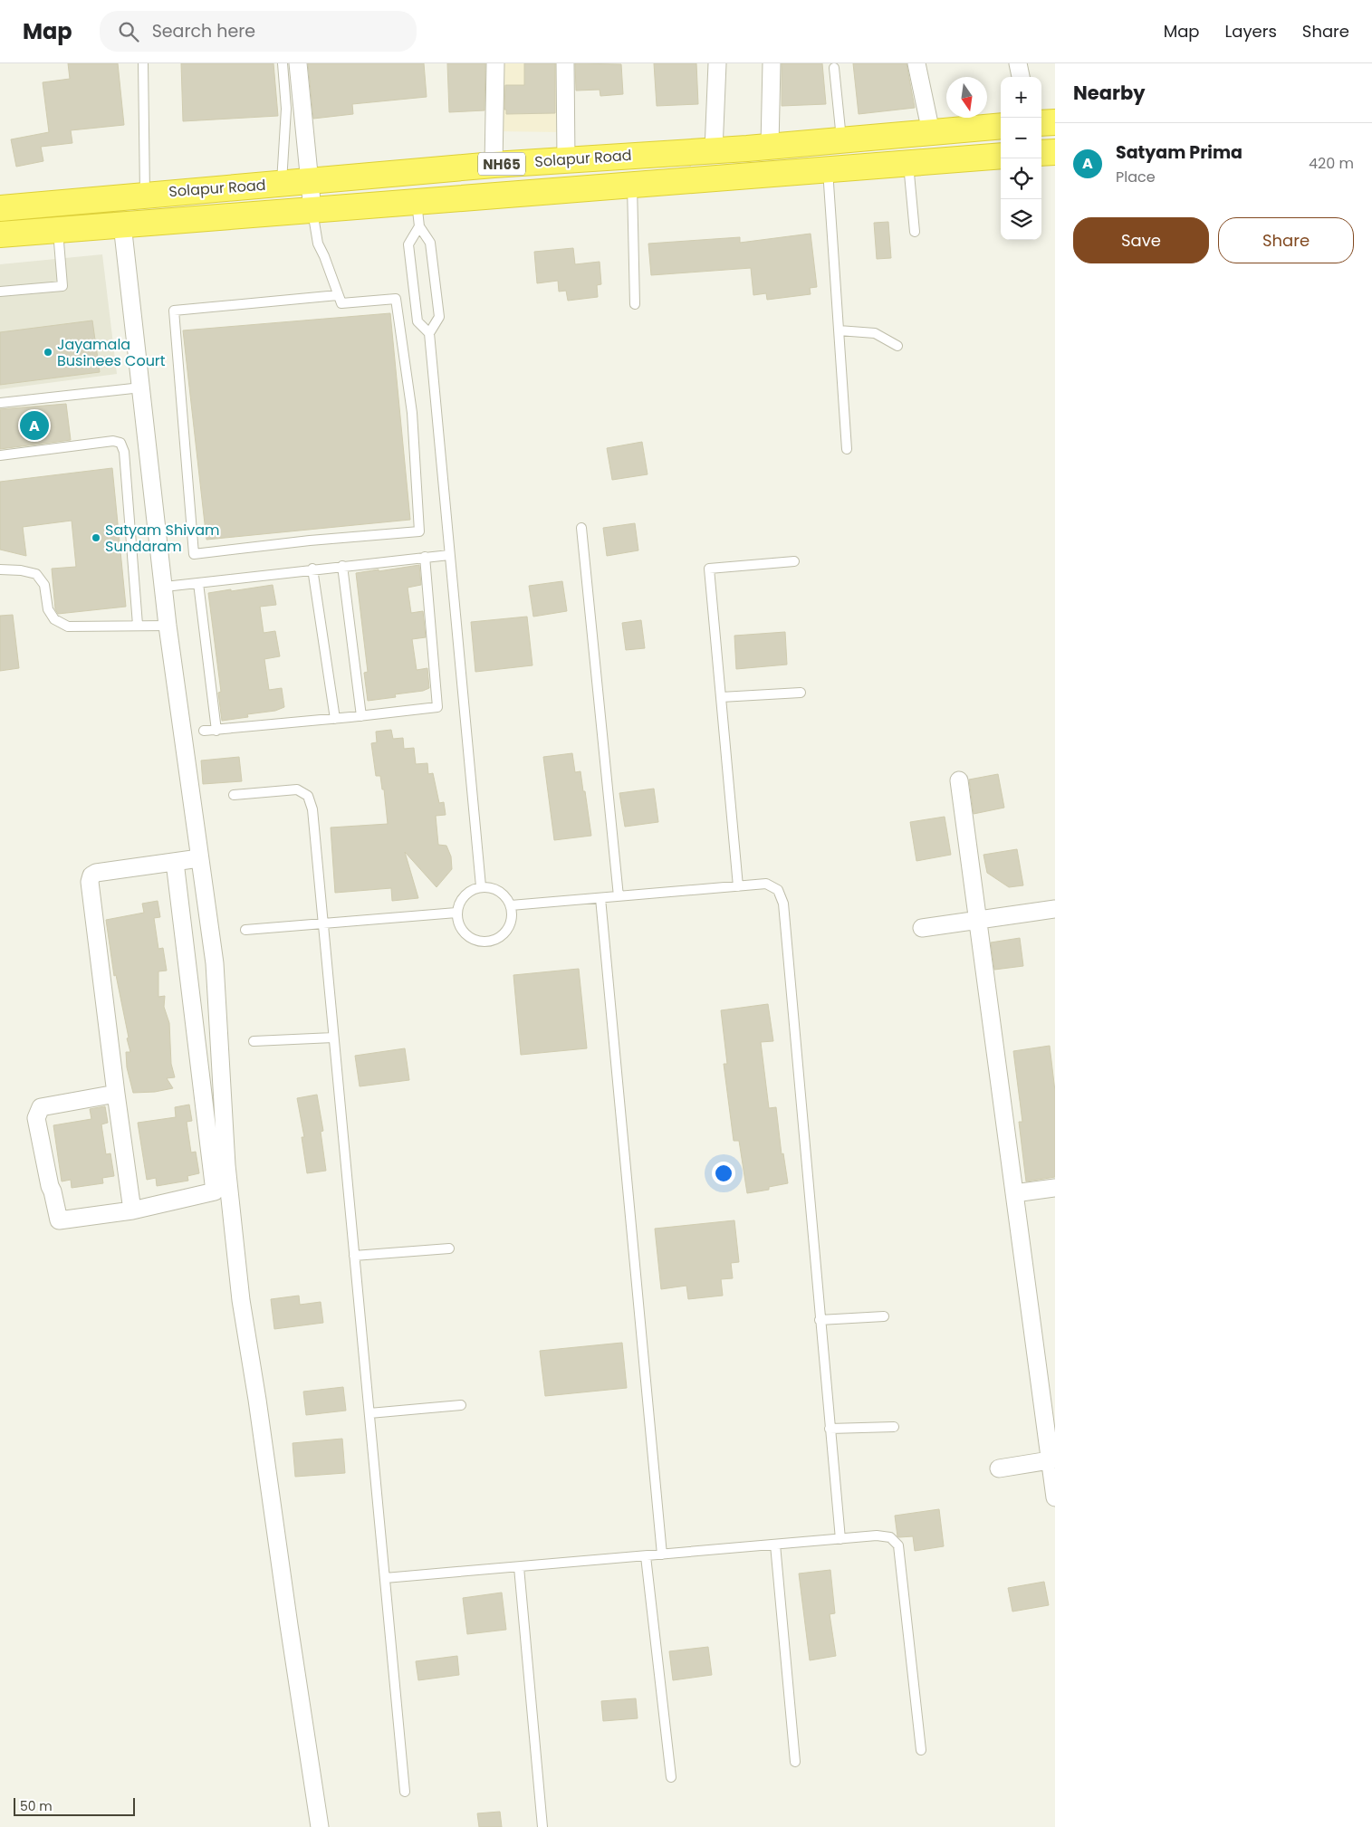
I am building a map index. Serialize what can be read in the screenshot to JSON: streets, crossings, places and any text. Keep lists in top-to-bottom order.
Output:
{
  "streets": {
    "highway": ["Solapur Road", "NH65"]
  },
  "places": ["Jayamala Businees Court", "Satyam Shivam Sundaram"],
  "scale_bar": "50 m",
  "north": "bottom",
  "page": {
    "header": "Map",
    "search": "Search here",
    "nav": ["Map", "Layers", "Share"],
    "heading": "Nearby",
    "map_buttons": ["+", "−"],
    "list": [
      {
        "mark": "A",
        "name": "Satyam Prima",
        "note": "Place",
        "value": "420 m"
      }
    ],
    "buttons": ["Save", "Share"],
    "pins": "A",
    "scale": "50 m"
  }
}
